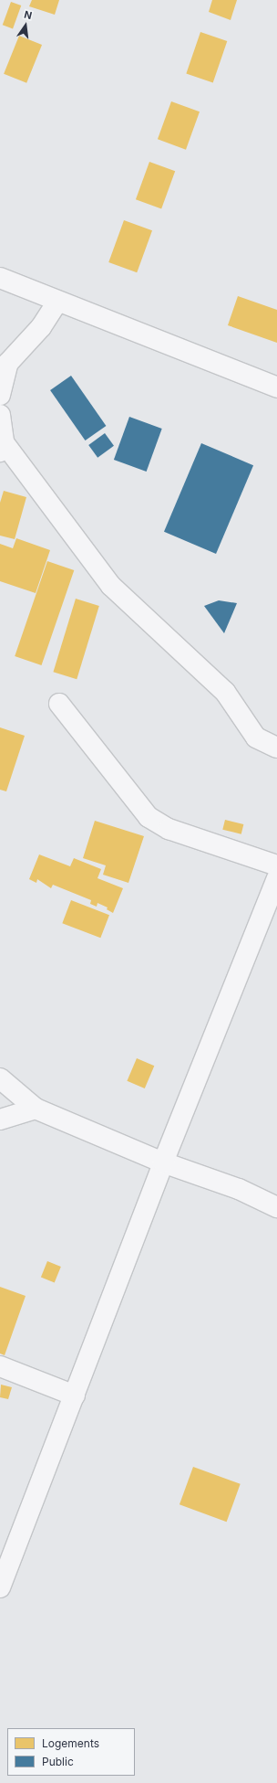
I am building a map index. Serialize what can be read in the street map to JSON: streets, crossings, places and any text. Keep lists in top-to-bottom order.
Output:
{
  "legend": ["Logements", "Public"],
  "north": "top"
}
